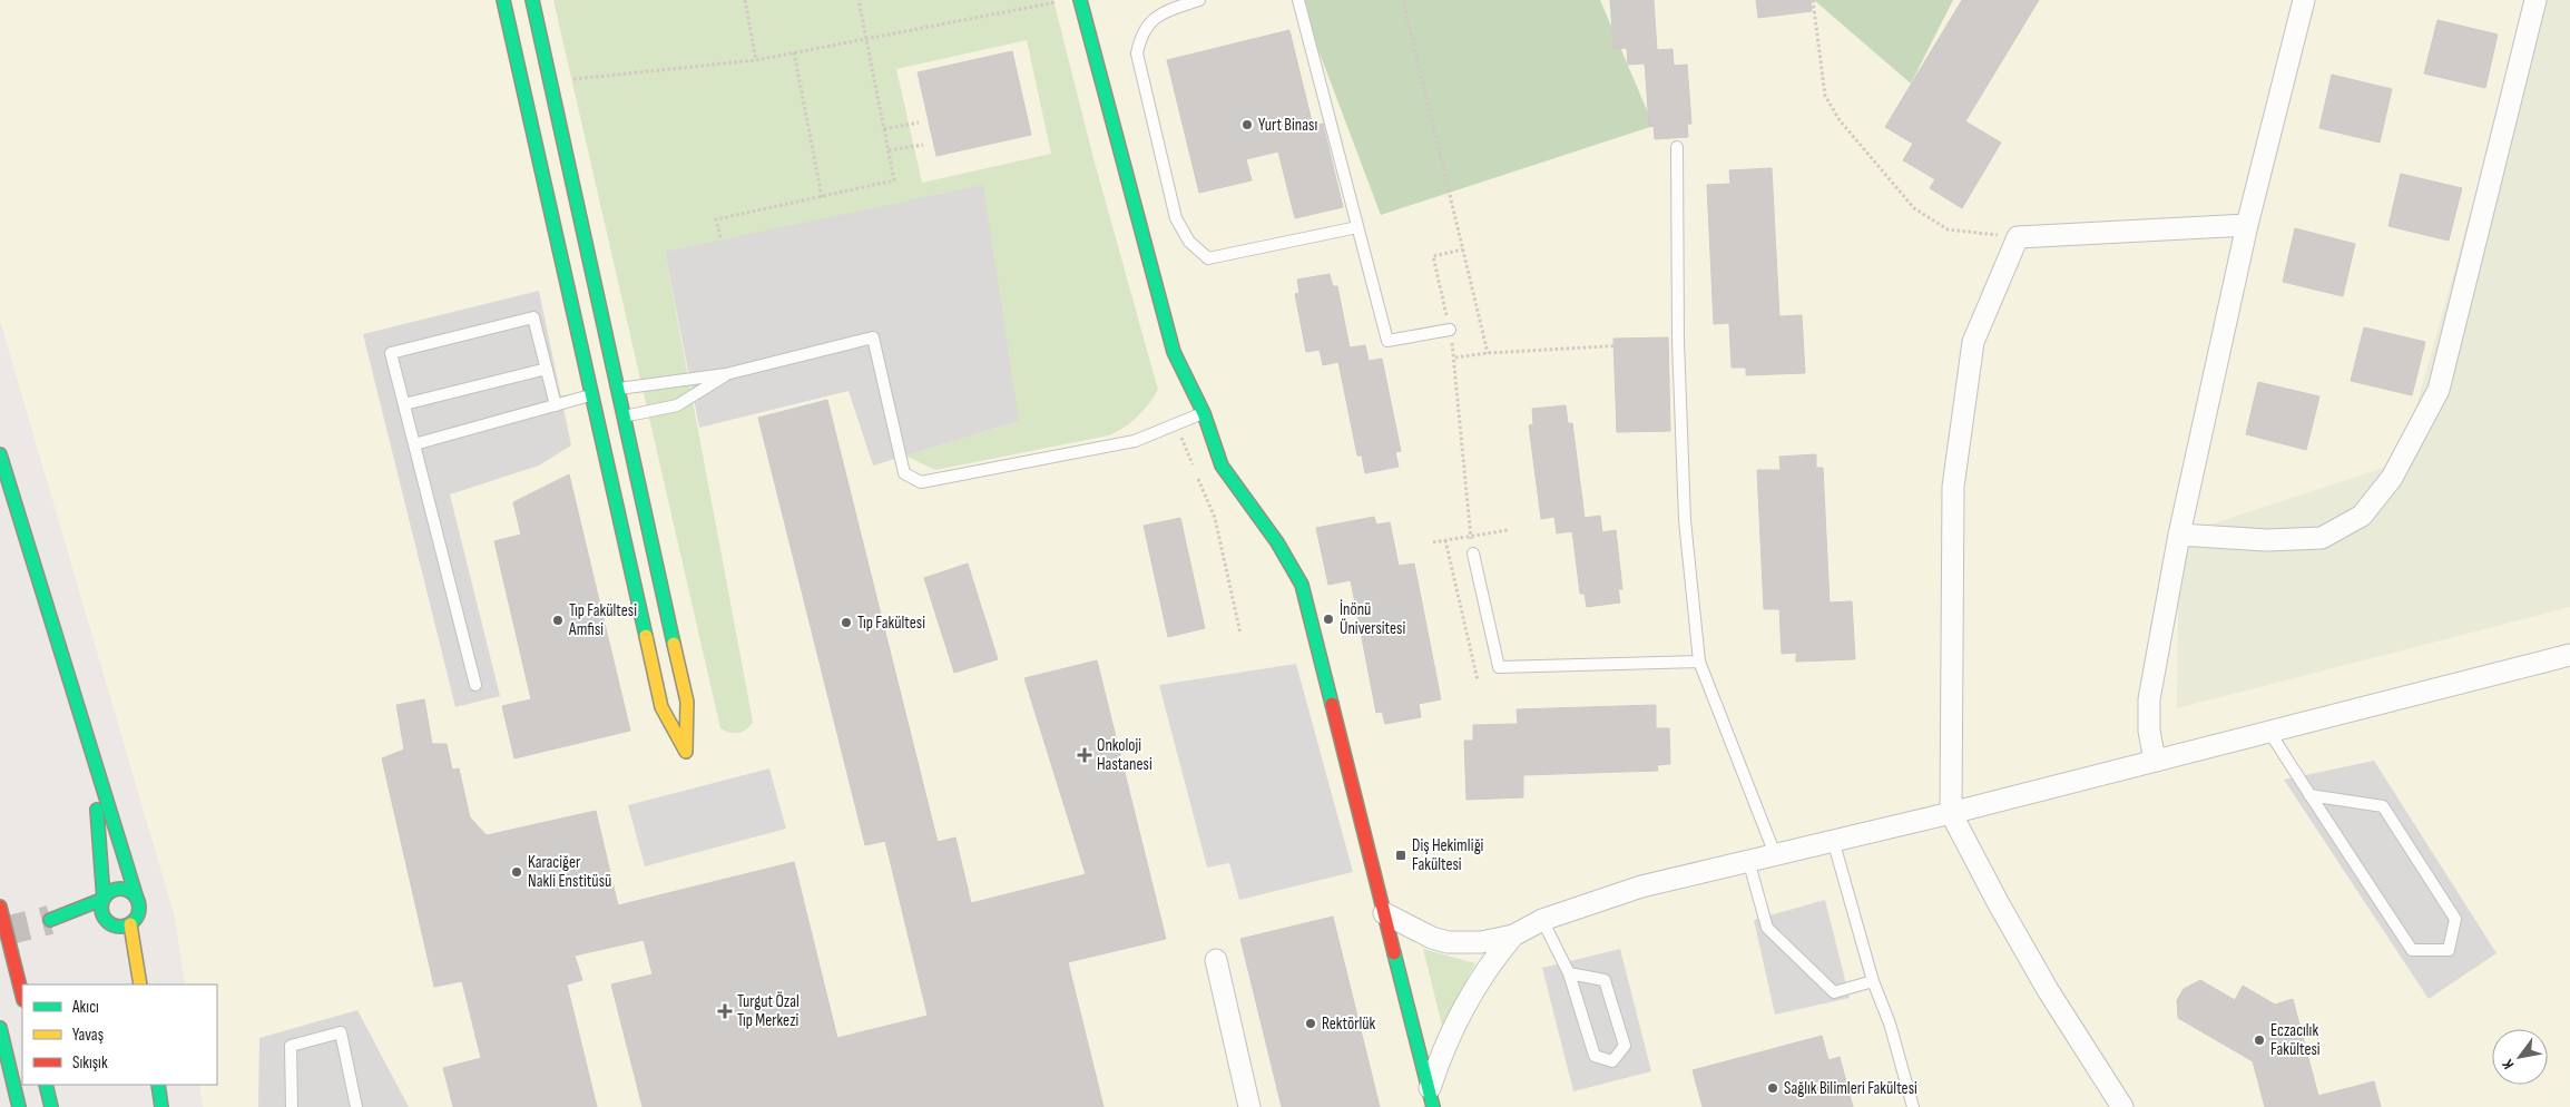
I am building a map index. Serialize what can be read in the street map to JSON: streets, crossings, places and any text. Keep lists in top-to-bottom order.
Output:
{
  "places": {
    "other": [
      "Yurt Binası",
      "İnönü Üniversitesi",
      "Tıp Fakültesi Amfisi",
      "Tıp Fakültesi",
      "Karaciğer Nakli Enstitüsü",
      "Rektörlük",
      "Eczacılık Fakültesi",
      "Sağlık Bilimleri Fakültesi"
    ],
    "health": ["Onkoloji Hastanesi", "Turgut Özal Tıp Merkezi"],
    "transit": ["Diş Hekimliği Fakültesi"]
  },
  "legend": ["Akıcı", "Yavaş", "Sıkışık"],
  "north": "bottom left"
}
